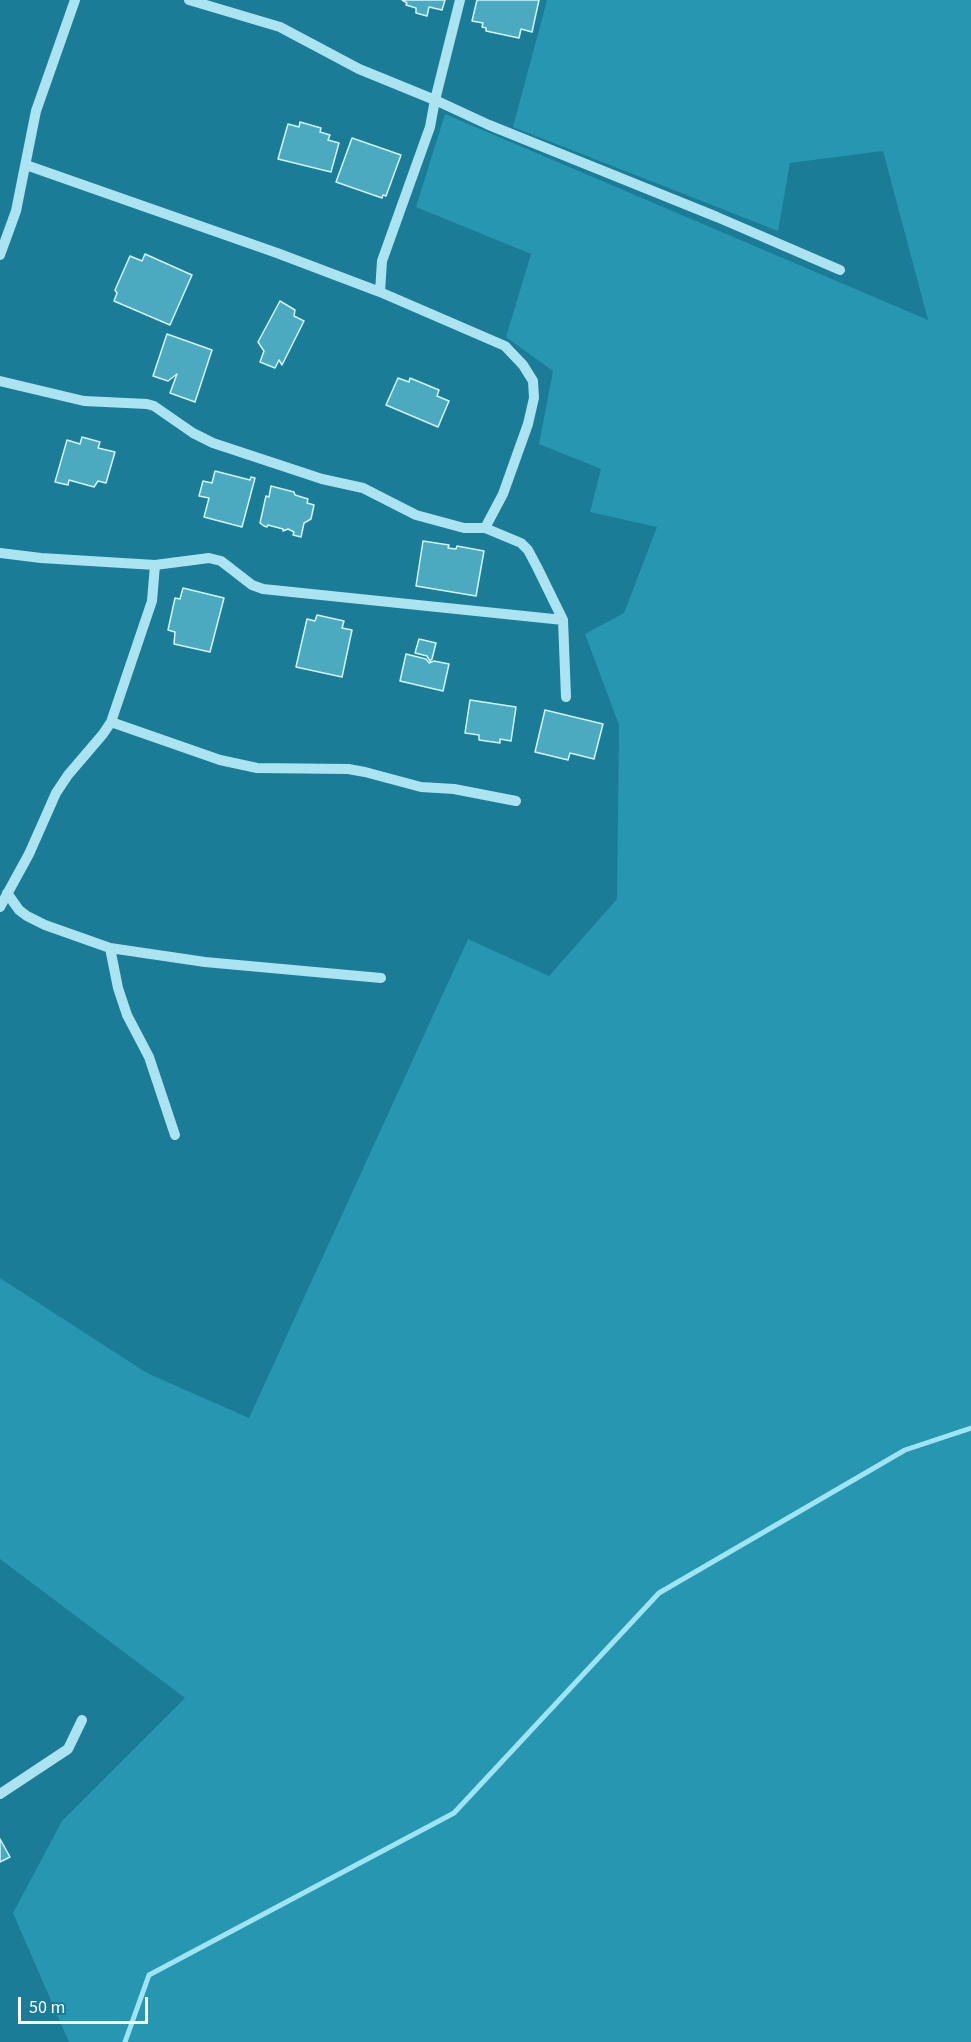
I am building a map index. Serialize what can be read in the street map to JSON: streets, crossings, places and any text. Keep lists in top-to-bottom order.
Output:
{
  "scale_bar": "50 m"
}
